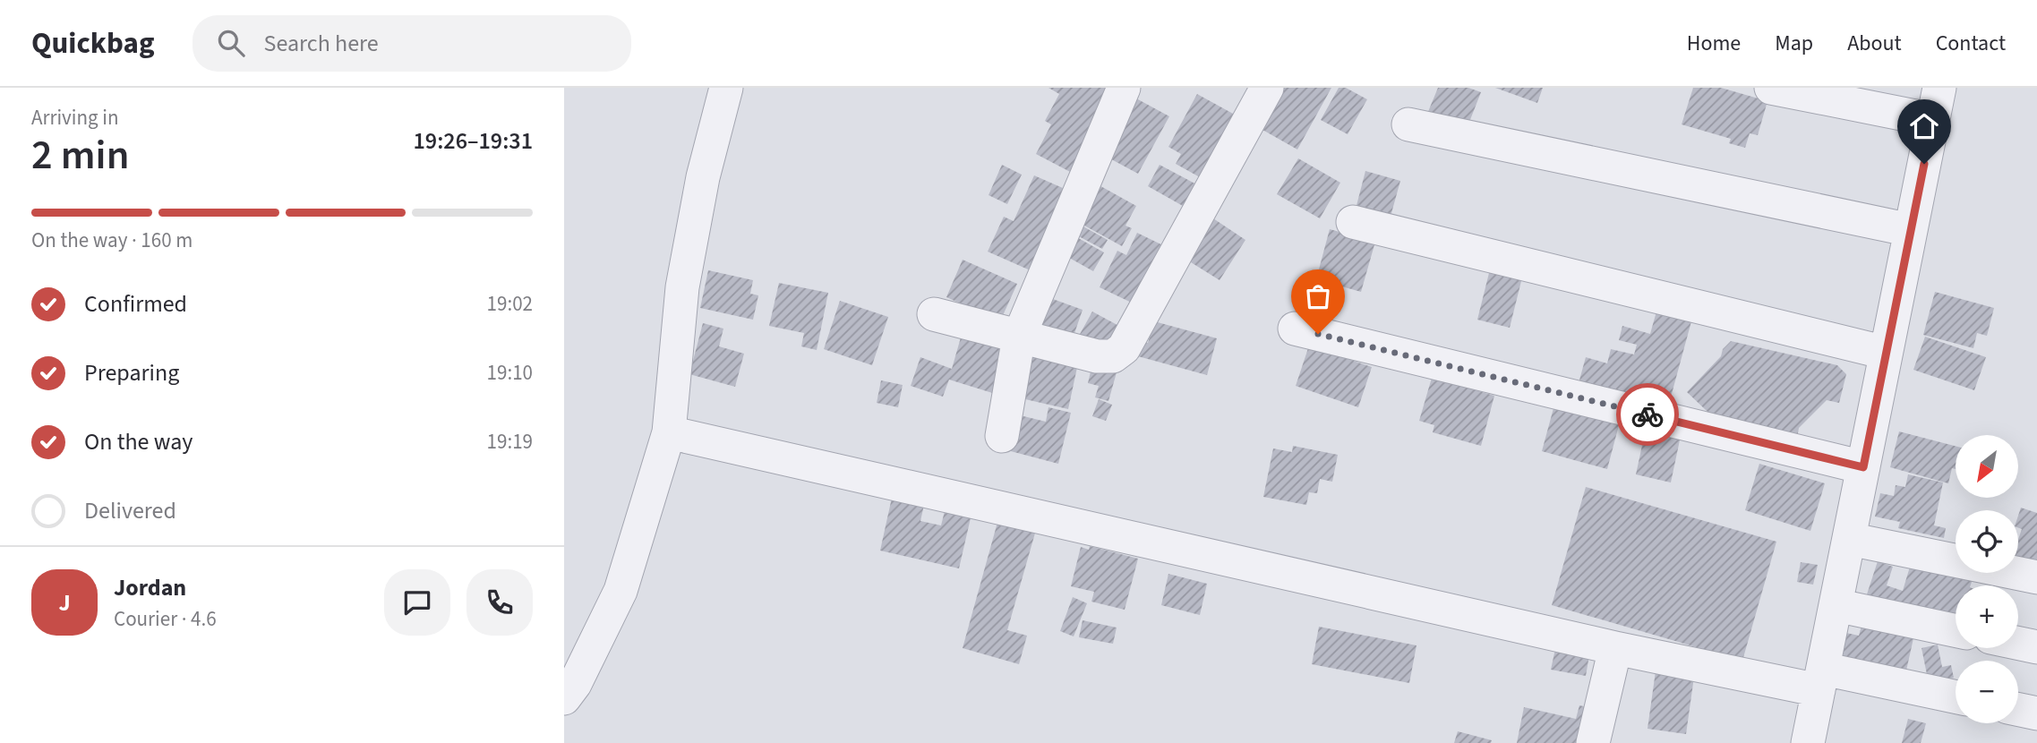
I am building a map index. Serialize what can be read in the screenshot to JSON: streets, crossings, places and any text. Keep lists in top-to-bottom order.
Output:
{
  "north": "bottom left",
  "page": {
    "header": "Quickbag",
    "search": "Search here",
    "nav": [
      "Home",
      "Map",
      "About",
      "Contact"
    ],
    "heading": ["2 min", "Arriving in", "19:26–19:31"],
    "panel": ["Jordan", "Courier · 4.6"],
    "bar": "On the way · 160 m",
    "list": [
      ["Confirmed", "19:02"],
      ["Preparing", "19:10"],
      ["On the way", "19:19"],
      "Delivered"
    ],
    "map_buttons": ["+", "−"],
    "round": "J"
  }
}
